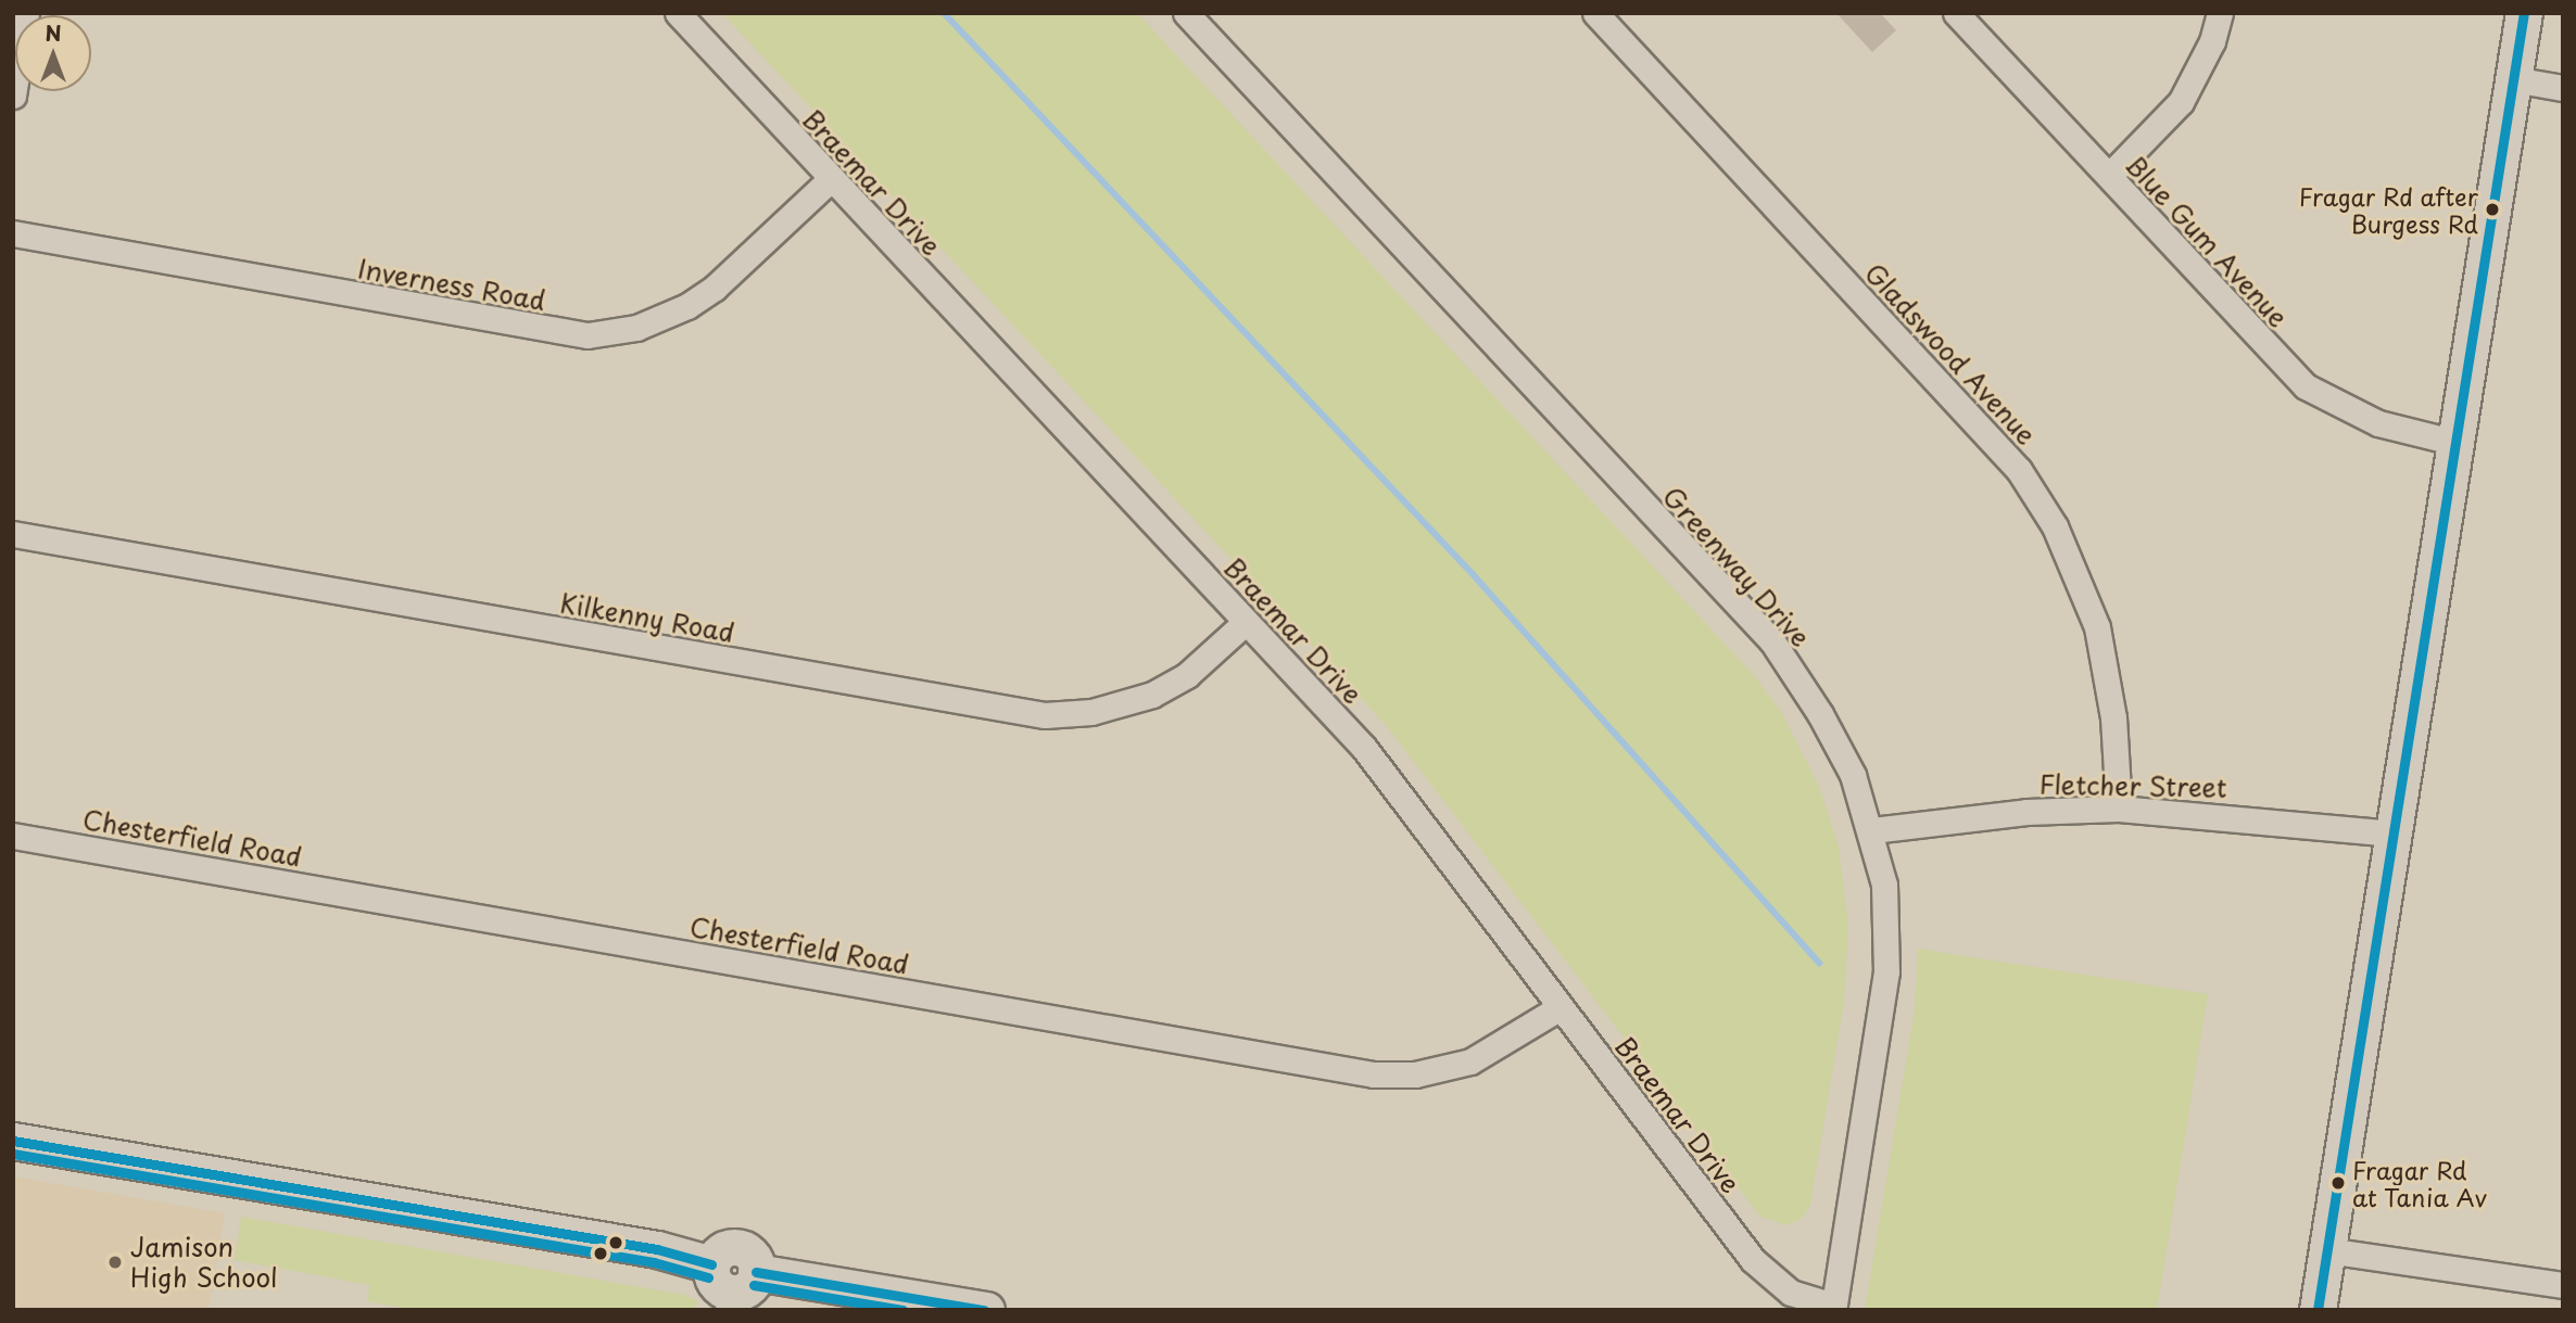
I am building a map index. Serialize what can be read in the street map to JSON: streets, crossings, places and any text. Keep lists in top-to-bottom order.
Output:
{
  "streets": {
    "street": [
      "Braemar Drive",
      "Blue Gum Avenue",
      "Inverness Road",
      "Gladswood Avenue",
      "Greenway Drive",
      "Kilkenny Road",
      "Fletcher Street",
      "Chesterfield Road"
    ]
  },
  "crossings": [
    ["Braemar Drive", "Inverness Road"],
    ["Braemar Drive", "Greenway Drive"],
    ["Braemar Drive", "Kilkenny Road"],
    ["Braemar Drive", "Chesterfield Road"],
    ["Gladswood Avenue", "Fletcher Street"],
    ["Greenway Drive", "Fletcher Street"]
  ],
  "places": ["Fragar Rd after Burgess Rd", "Fragar Rd at Tania Av", "Jamison High School"],
  "north": "top"
}
